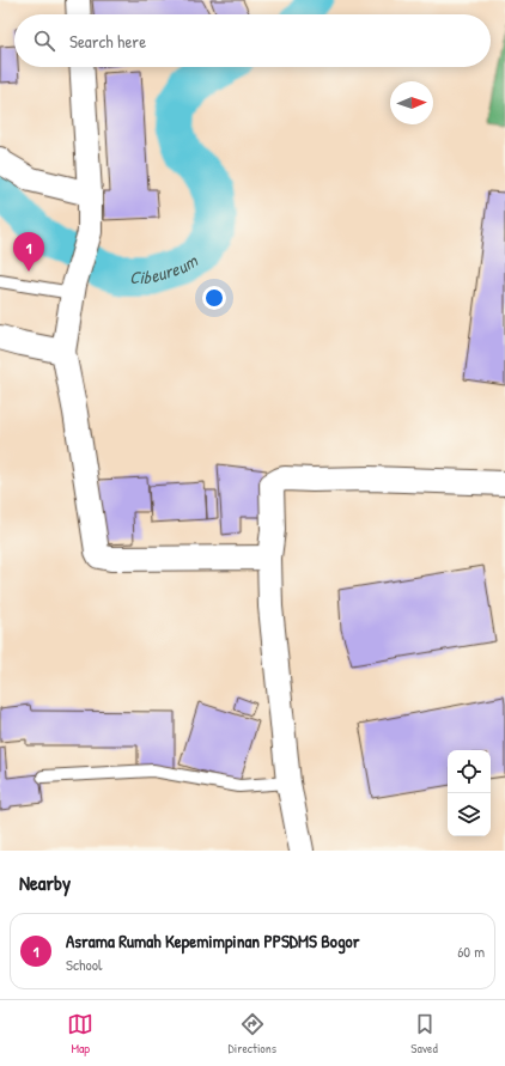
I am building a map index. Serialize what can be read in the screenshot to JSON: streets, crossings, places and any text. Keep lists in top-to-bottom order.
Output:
{
  "water": ["Cibeureum"],
  "north": "right",
  "page": {
    "search": "Search here",
    "pins": "1",
    "heading": "Nearby",
    "list": [
      {
        "mark": "1",
        "name": "Asrama Rumah Kepemimpinan PPSDMS Bogor",
        "note": "School",
        "value": "60 m"
      }
    ],
    "nav": ["Map", "Directions", "Saved"]
  }
}
